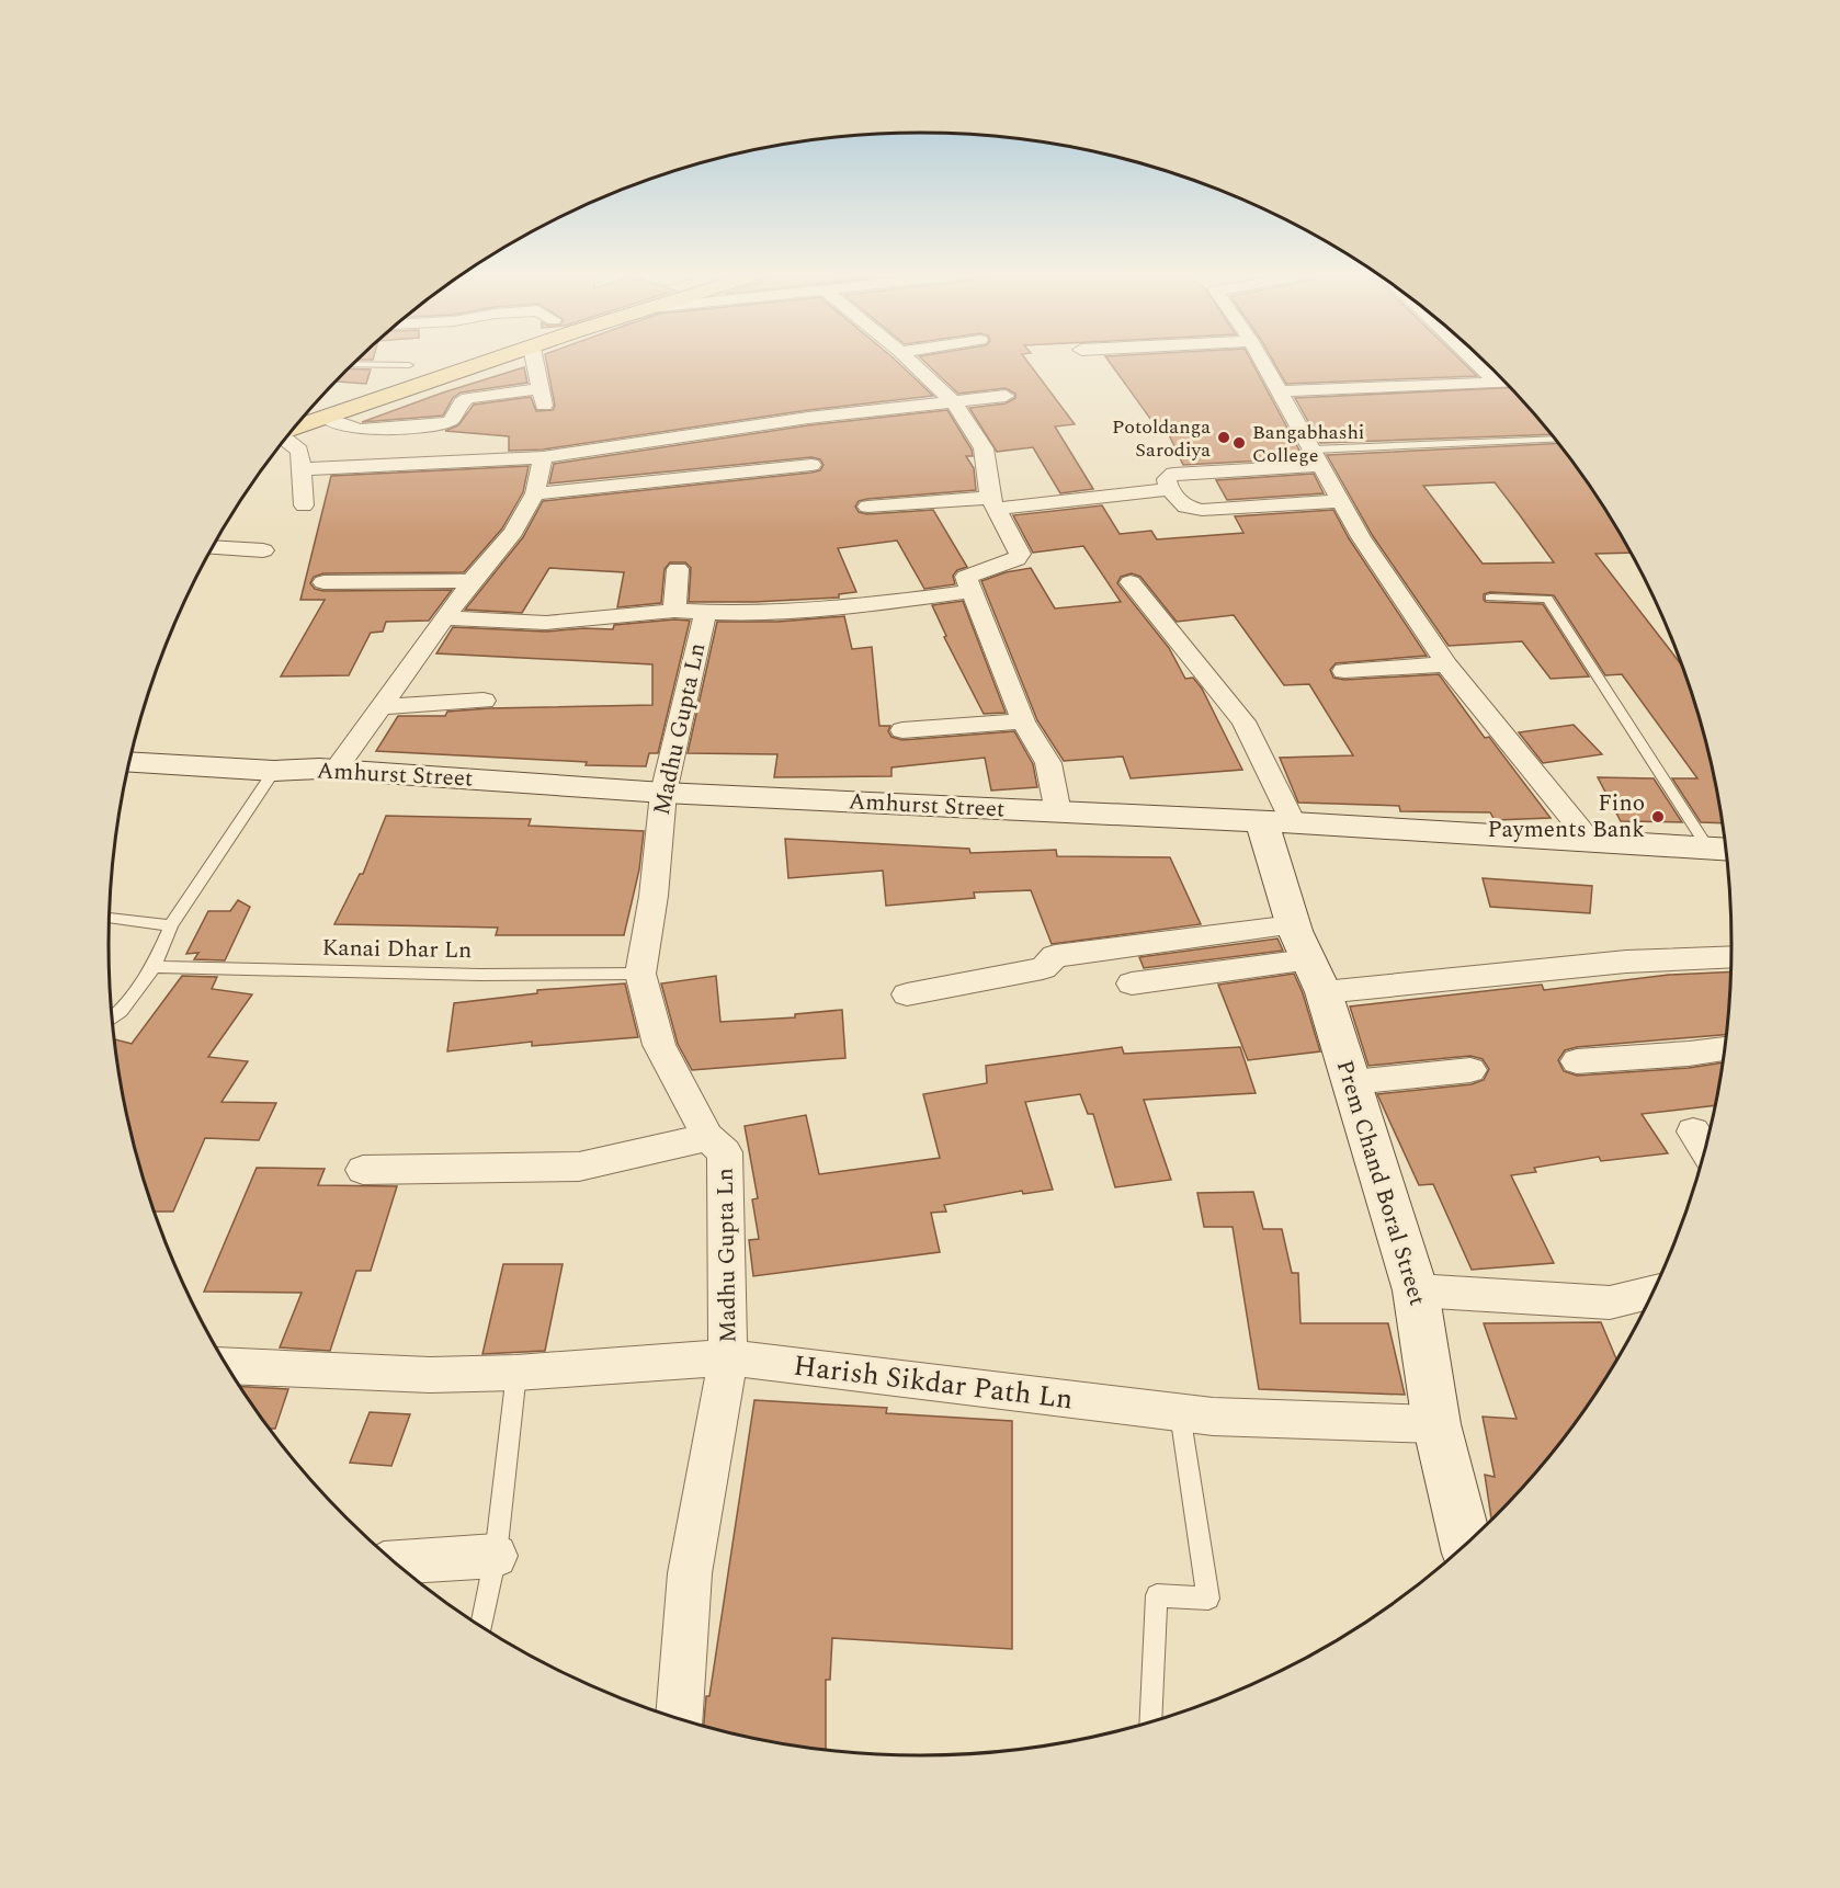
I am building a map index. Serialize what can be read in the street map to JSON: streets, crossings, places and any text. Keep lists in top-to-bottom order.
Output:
{
  "streets": {
    "main road": ["Amhurst Street", "Prem Chand Boral Street"],
    "street": ["Madhu Gupta Ln", "Harish Sikdar Path Ln"],
    "lane": ["Kanai Dhar Ln"]
  },
  "crossings": [
    ["Madhu Gupta Ln", "Amhurst Street"],
    ["Madhu Gupta Ln", "Kanai Dhar Ln"],
    ["Madhu Gupta Ln", "Harish Sikdar Path Ln"],
    ["Amhurst Street", "Prem Chand Boral Street"],
    ["Prem Chand Boral Street", "Harish Sikdar Path Ln"]
  ],
  "places": ["Potoldanga Sarodiya", "Bangabhashi College", "Fino Payments Bank"]
}
